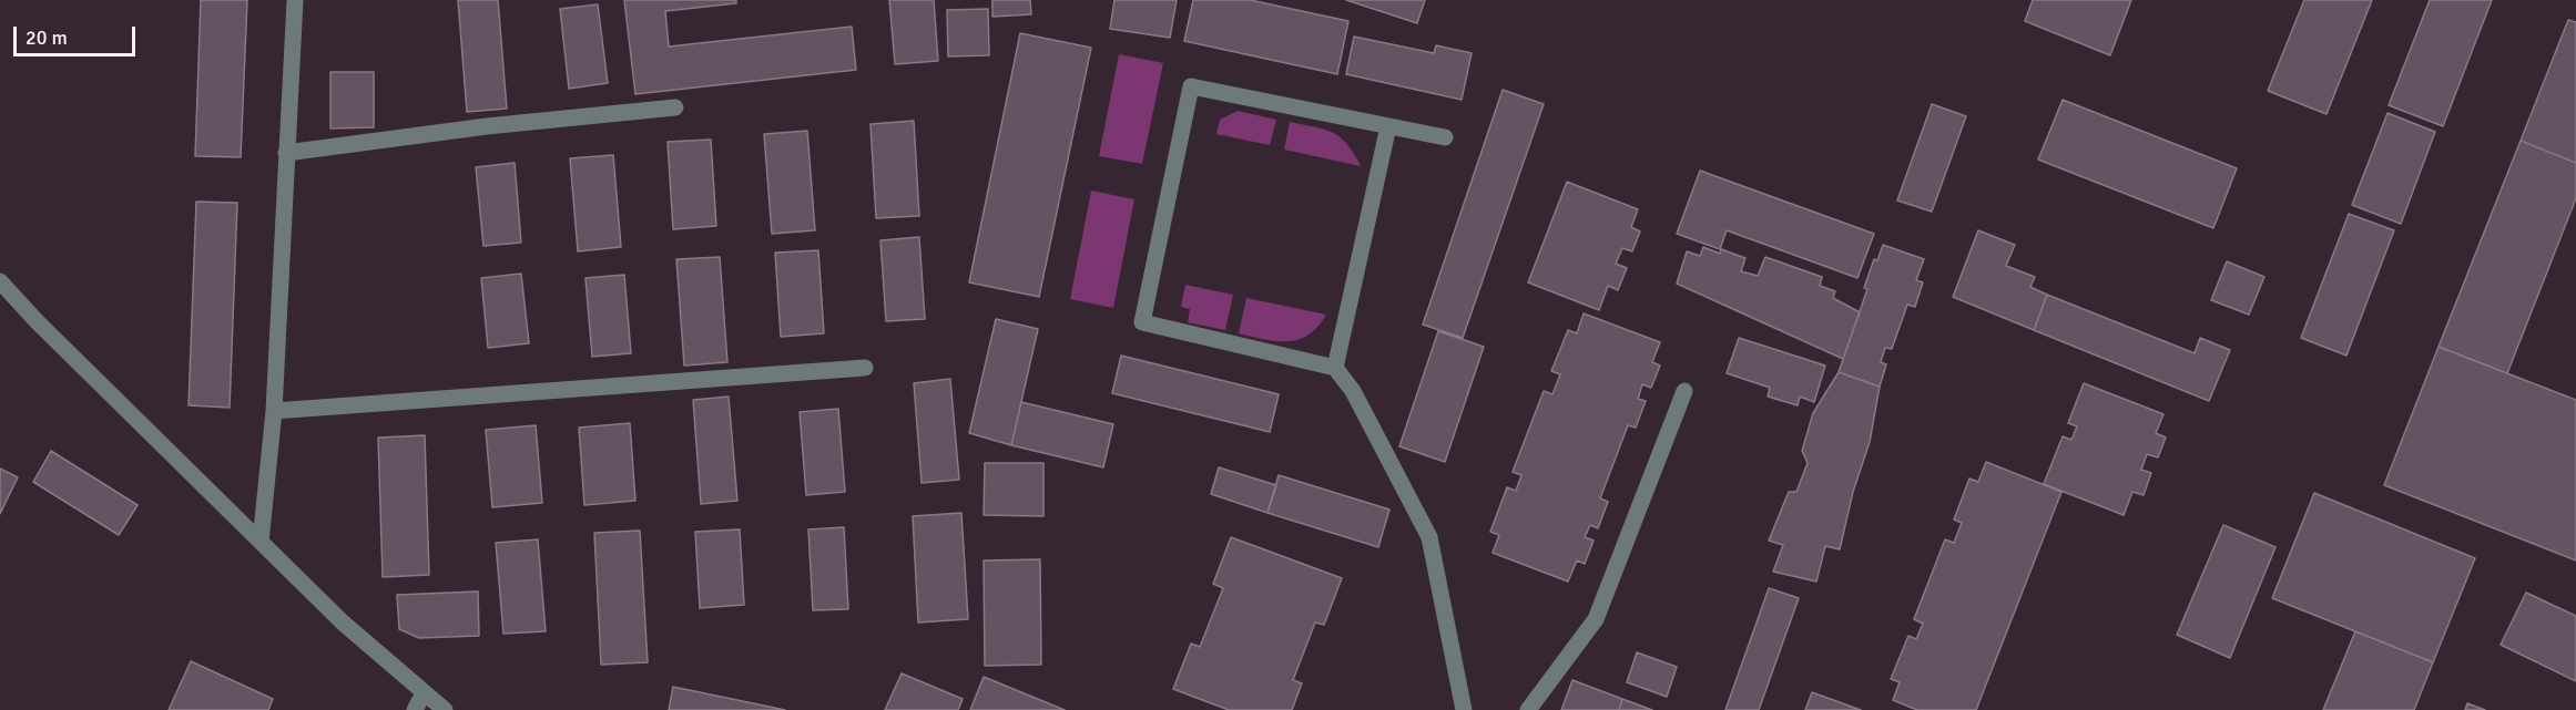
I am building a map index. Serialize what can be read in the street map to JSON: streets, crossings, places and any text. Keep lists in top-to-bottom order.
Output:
{
  "scale_bar": "20 m"
}
